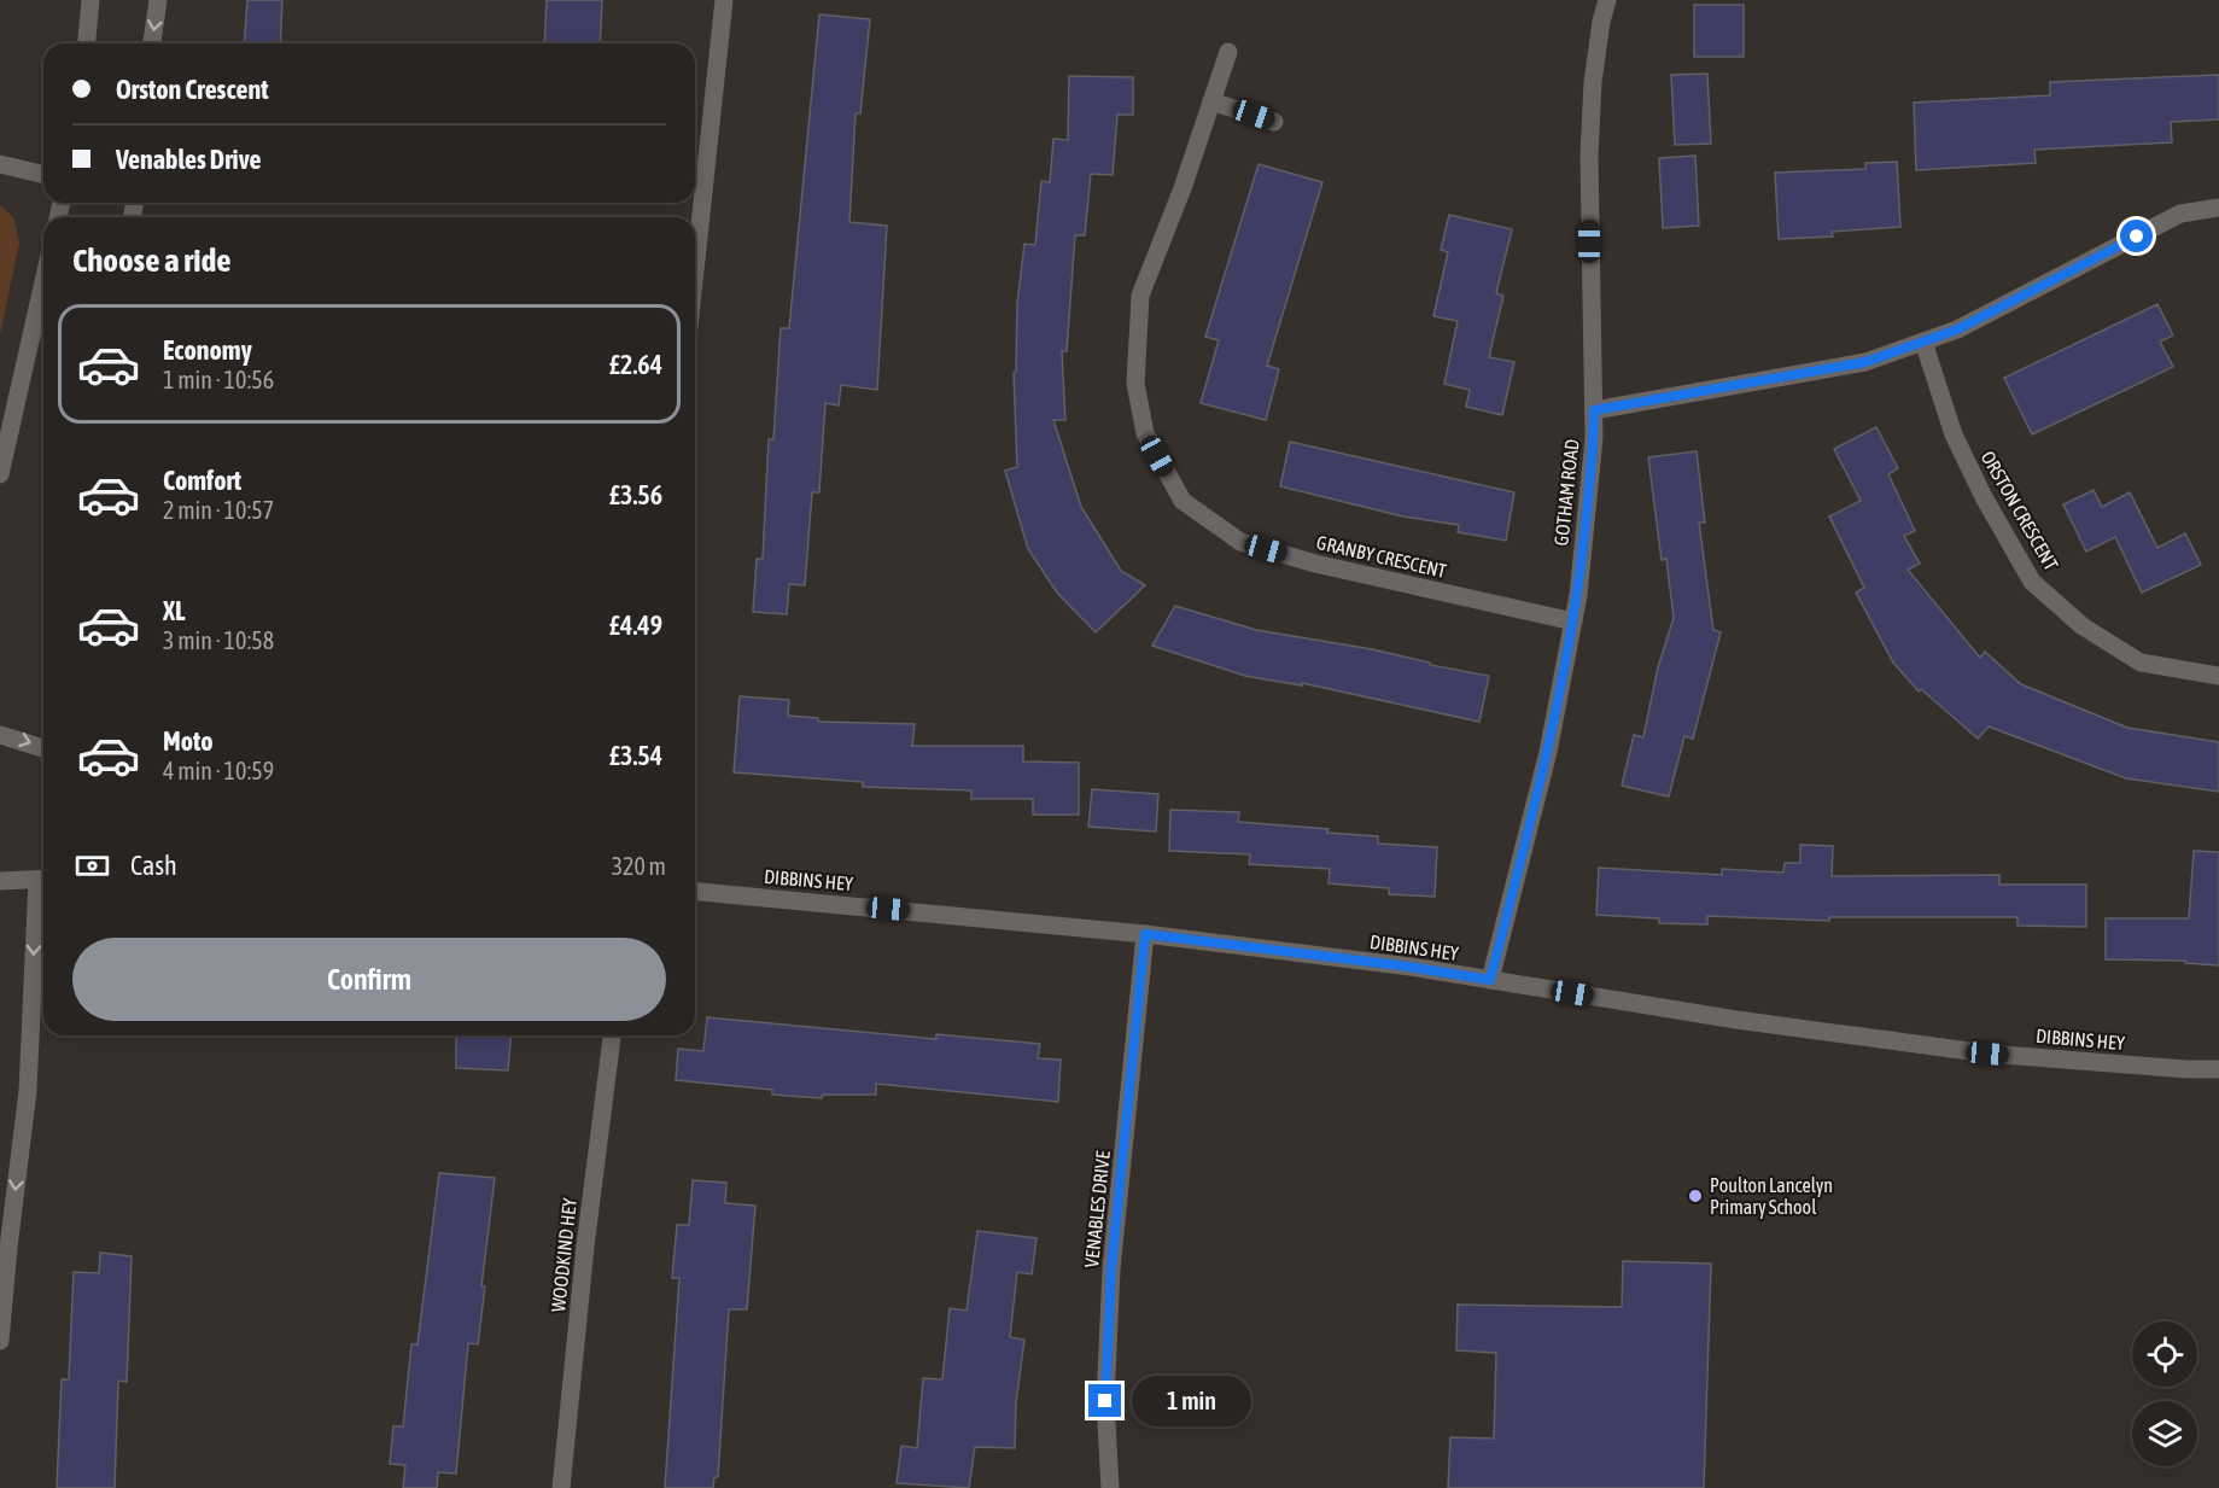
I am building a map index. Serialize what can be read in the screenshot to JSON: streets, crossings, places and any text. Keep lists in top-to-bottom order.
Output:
{
  "streets": {
    "street": [
      "GOTHAM ROAD",
      "ORSTON CRESCENT",
      "GRANBY CRESCENT",
      "DIBBINS HEY",
      "VENABLES DRIVE",
      "WOODKIND HEY"
    ]
  },
  "crossings": [
    ["GOTHAM ROAD", "GRANBY CRESCENT"],
    ["GOTHAM ROAD", "DIBBINS HEY"],
    ["DIBBINS HEY", "VENABLES DRIVE"]
  ],
  "places": ["Poulton Lancelyn Primary School"],
  "page": {
    "banner": ["Orston Crescent", "Venables Drive"],
    "heading": "Choose a ride",
    "list": [
      {
        "name": "Economy",
        "note": "1 min · 10:56",
        "value": "£2.64"
      },
      {
        "name": "Comfort",
        "note": "2 min · 10:57",
        "value": "£3.56"
      },
      {
        "name": "XL",
        "note": "3 min · 10:58",
        "value": "£4.49"
      },
      {
        "name": "Moto",
        "note": "4 min · 10:59",
        "value": "£3.54"
      }
    ],
    "pay": ["Cash", "320 m"],
    "buttons": "Confirm",
    "bubble": "1 min"
  }
}
